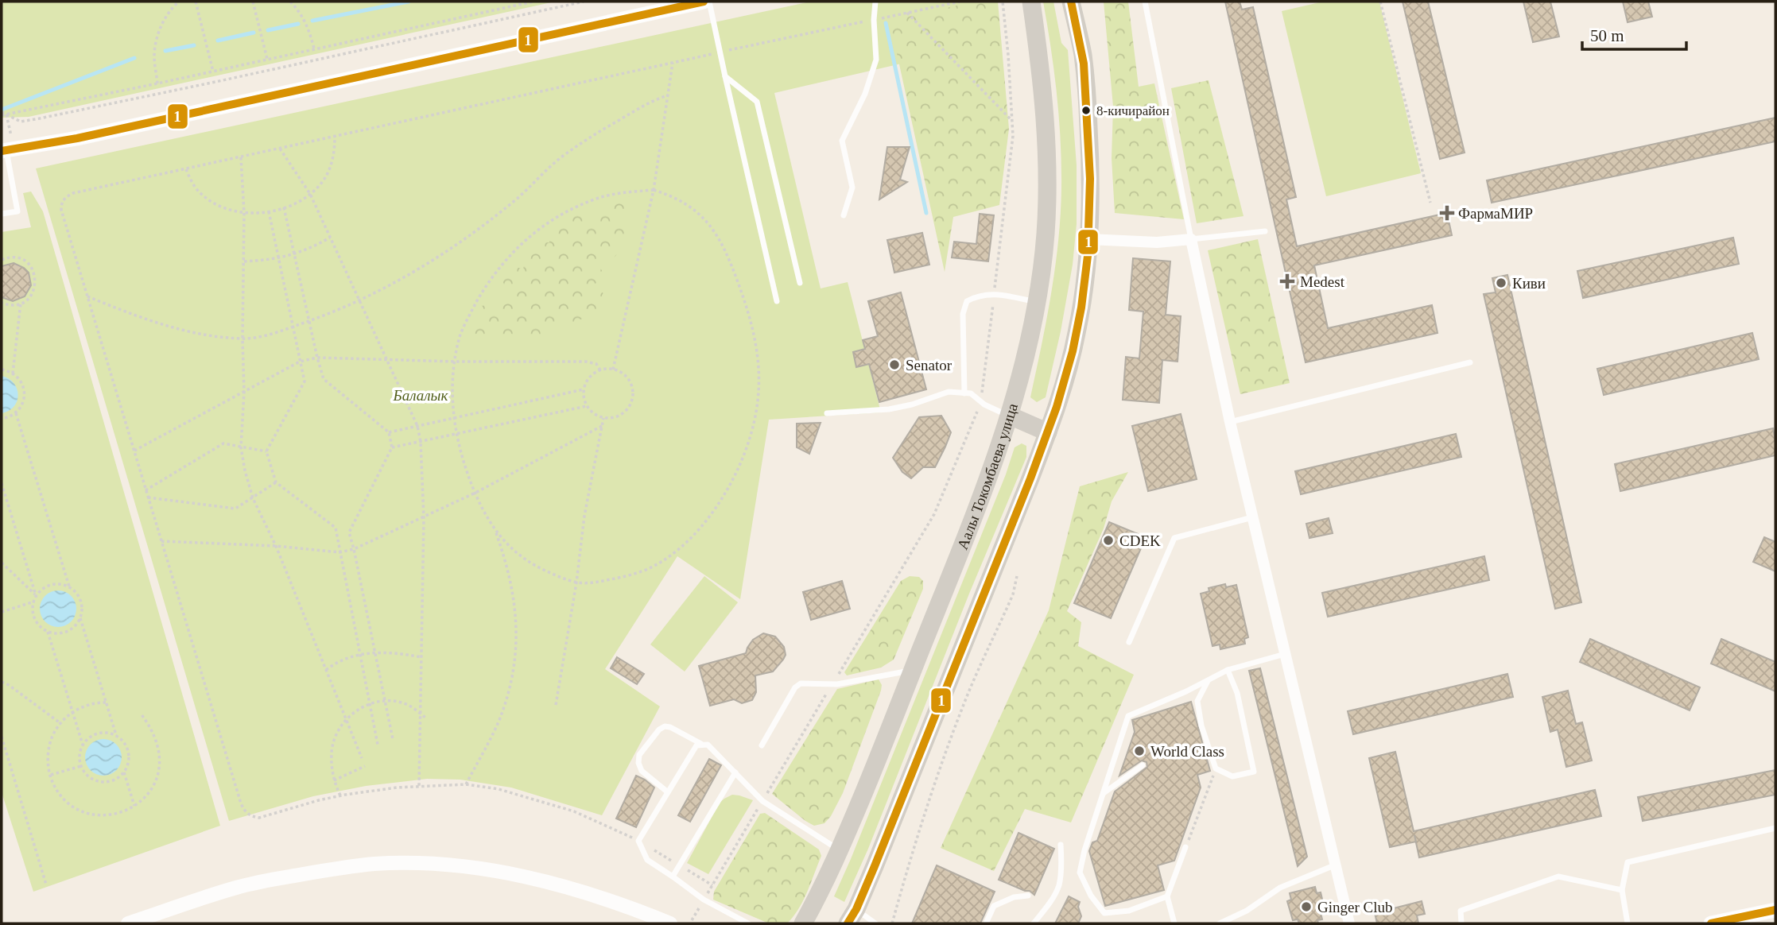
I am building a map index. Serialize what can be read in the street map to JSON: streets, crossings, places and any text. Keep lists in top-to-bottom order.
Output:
{
  "streets": {
    "main road": ["Аалы Токомбаева улица"]
  },
  "parks": ["Балалык"],
  "places": {
    "other": [
      "8-кичирайон",
      "Киви",
      "Senator",
      "CDEK",
      "World Class",
      "Ginger Club"
    ],
    "health": ["ФармаМИР", "Medest"]
  },
  "lines": ["transit line 1"],
  "scale_bar": "50 m"
}
